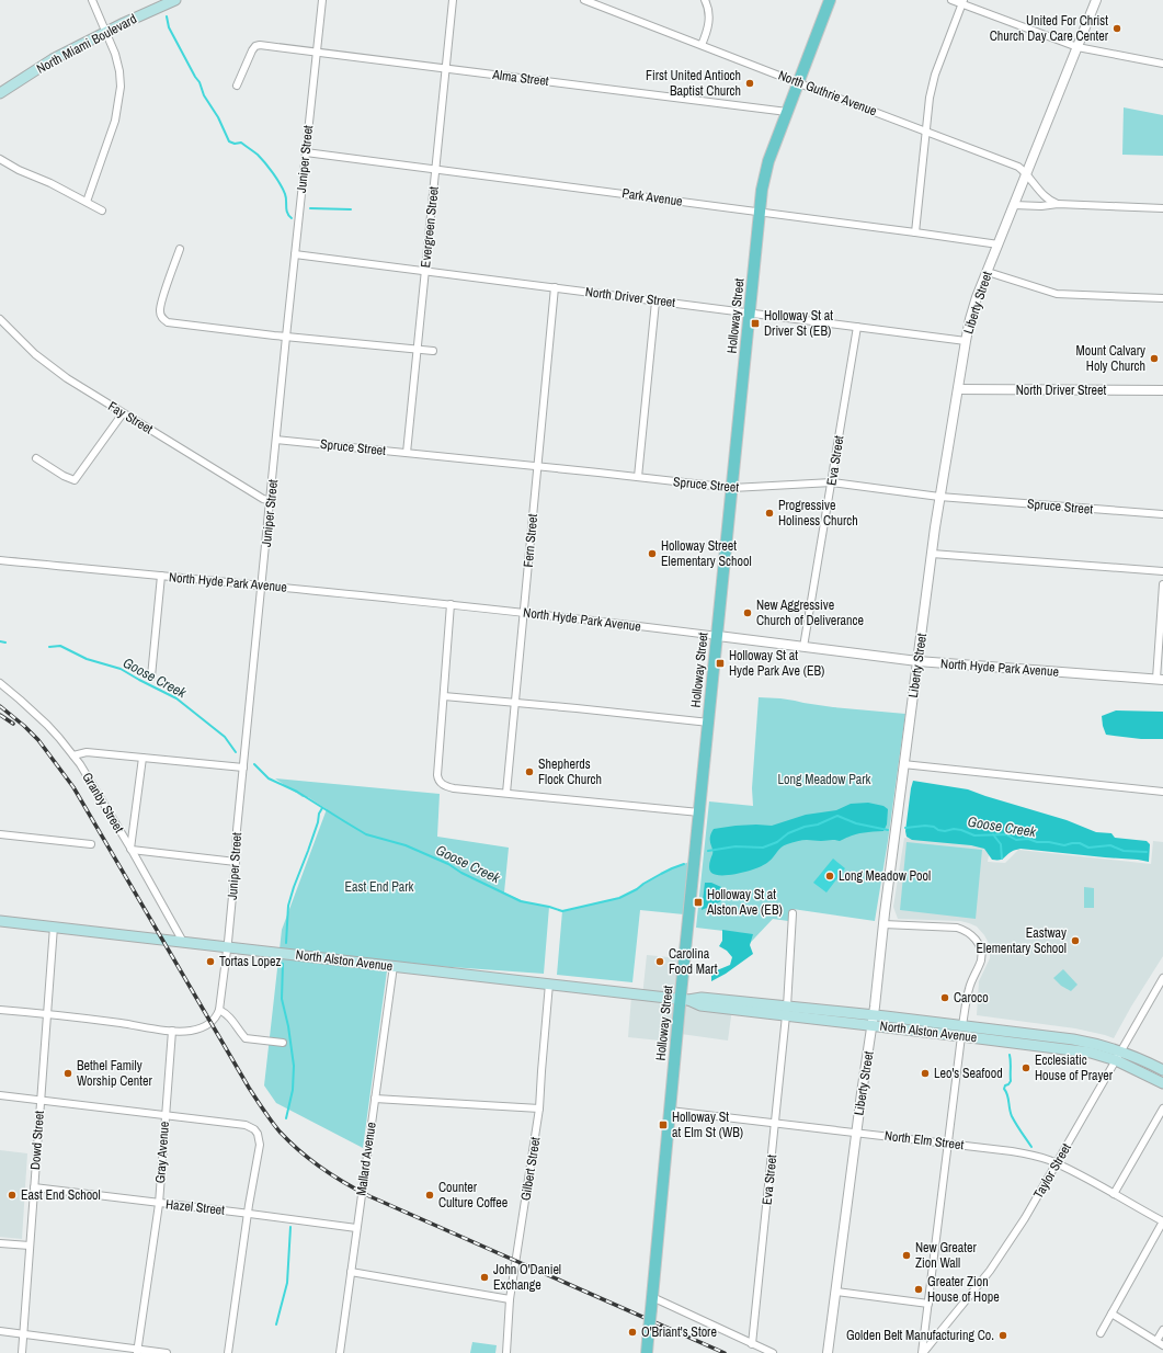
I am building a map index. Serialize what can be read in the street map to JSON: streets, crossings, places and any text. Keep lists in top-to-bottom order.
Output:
{
  "streets": {
    "main road": ["North Miami Boulevard", "Holloway Street", "North Alston Avenue"],
    "street": [
      "Alma Street",
      "North Guthrie Avenue",
      "Juniper Street",
      "Park Avenue",
      "Evergreen Street",
      "North Driver Street",
      "Liberty Street",
      "Fay Street",
      "Spruce Street",
      "Eva Street",
      "Fern Street",
      "North Hyde Park Avenue",
      "Granby Street",
      "Dowd Street",
      "North Elm Street",
      "Gray Avenue",
      "Mallard Avenue",
      "Gilbert Street",
      "Taylor Street",
      "Hazel Street"
    ]
  },
  "crossings": [
    ["Alma Street", "Juniper Street"],
    ["Alma Street", "Evergreen Street"],
    ["Alma Street", "Holloway Street"],
    ["North Guthrie Avenue", "Liberty Street"],
    ["North Guthrie Avenue", "Holloway Street"],
    ["Juniper Street", "Park Avenue"],
    ["Juniper Street", "North Driver Street"],
    ["Juniper Street", "Fay Street"],
    ["Juniper Street", "Spruce Street"],
    ["Juniper Street", "North Hyde Park Avenue"],
    ["Juniper Street", "North Alston Avenue"],
    ["Juniper Street", "Gray Avenue"],
    ["Park Avenue", "Evergreen Street"],
    ["Park Avenue", "Liberty Street"],
    ["Park Avenue", "Holloway Street"],
    ["Evergreen Street", "North Driver Street"],
    ["Evergreen Street", "Spruce Street"],
    ["North Driver Street", "Liberty Street"],
    ["North Driver Street", "Holloway Street"],
    ["North Driver Street", "Eva Street"],
    ["North Driver Street", "Fern Street"],
    ["Liberty Street", "Spruce Street"],
    ["Liberty Street", "North Hyde Park Avenue"],
    ["Liberty Street", "North Alston Avenue"],
    ["Liberty Street", "North Elm Street"],
    ["Holloway Street", "Spruce Street"],
    ["Holloway Street", "North Hyde Park Avenue"],
    ["Holloway Street", "North Alston Avenue"],
    ["Holloway Street", "North Elm Street"],
    ["Spruce Street", "Eva Street"],
    ["Spruce Street", "Fern Street"],
    ["Eva Street", "North Hyde Park Avenue"],
    ["Eva Street", "North Alston Avenue"],
    ["Eva Street", "North Elm Street"],
    ["Fern Street", "North Hyde Park Avenue"],
    ["Granby Street", "North Alston Avenue"],
    ["North Alston Avenue", "Dowd Street"],
    ["North Alston Avenue", "Mallard Avenue"],
    ["North Alston Avenue", "Gilbert Street"],
    ["North Alston Avenue", "Taylor Street"],
    ["Dowd Street", "Hazel Street"],
    ["North Elm Street", "Taylor Street"],
    ["Gray Avenue", "Hazel Street"],
    ["Mallard Avenue", "Hazel Street"]
  ],
  "water": ["Goose Creek"],
  "parks": ["Long Meadow Park", "East End Park"],
  "places": {
    "other": [
      "United For Christ Church Day Care Center",
      "First United Antioch Baptist Church",
      "Mount Calvary Holy Church",
      "Progressive Holiness Church",
      "Holloway Street Elementary School",
      "New Aggressive Church of Deliverance",
      "Shepherds Flock Church",
      "Long Meadow Pool",
      "Eastway Elementary School",
      "Tortas Lopez",
      "Carolina Food Mart",
      "Caroco",
      "Ecclesiatic House of Prayer",
      "Bethel Family Worship Center",
      "Leo's Seafood",
      "East End School",
      "Counter Culture Coffee",
      "New Greater Zion Wall",
      "John O'Daniel Exchange",
      "Greater Zion House of Hope",
      "O'Briant's Store",
      "Golden Belt Manufacturing Co."
    ],
    "transit": [
      "Holloway St at Driver St (EB)",
      "Holloway St at Hyde Park Ave (EB)",
      "Holloway St at Alston Ave (EB)",
      "Holloway St at Elm St (WB)"
    ]
  }
}
